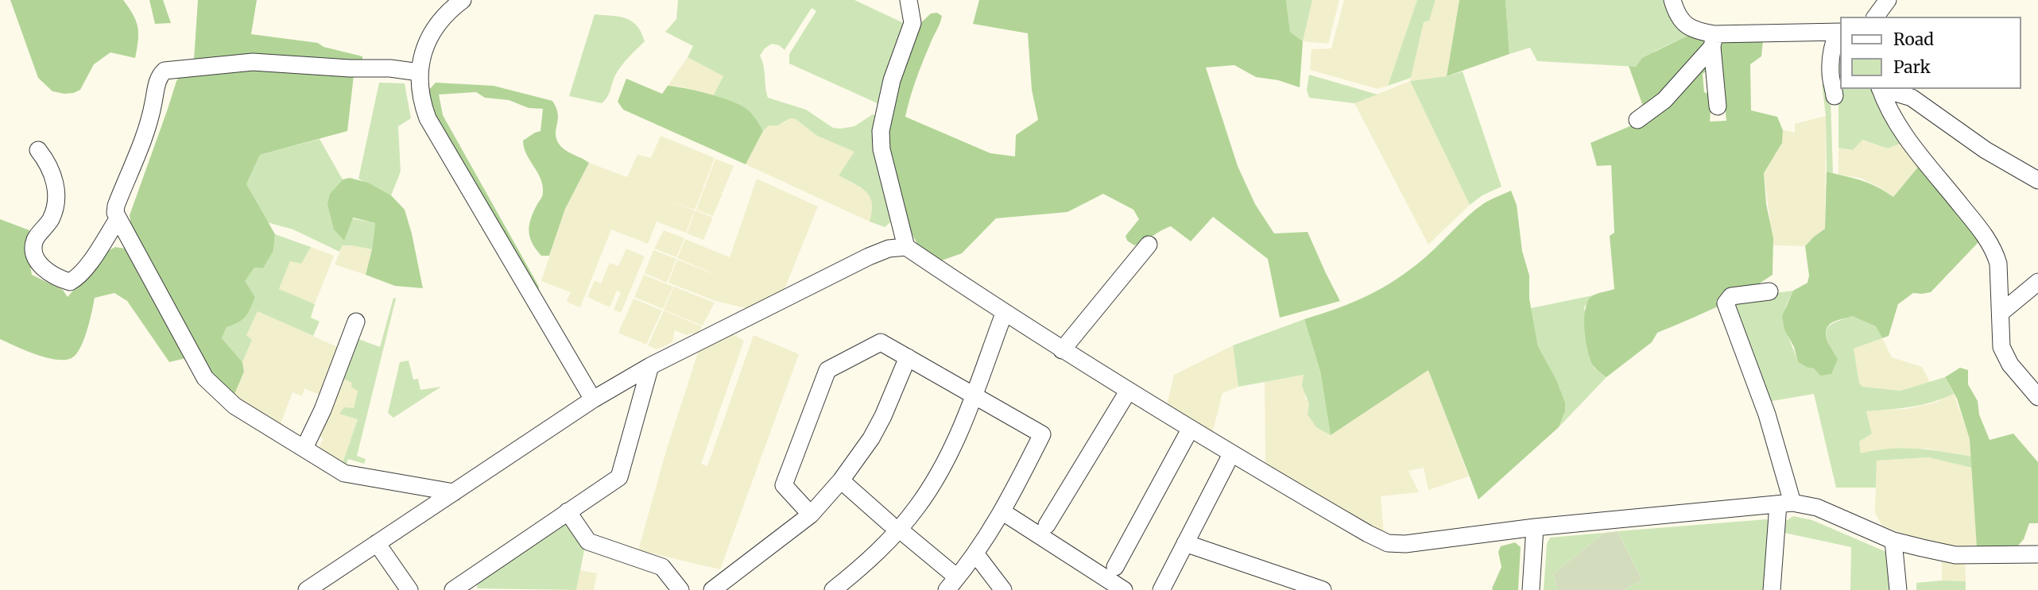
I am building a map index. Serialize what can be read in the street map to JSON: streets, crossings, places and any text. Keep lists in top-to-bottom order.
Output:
{
  "legend": ["Road", "Park"]
}
